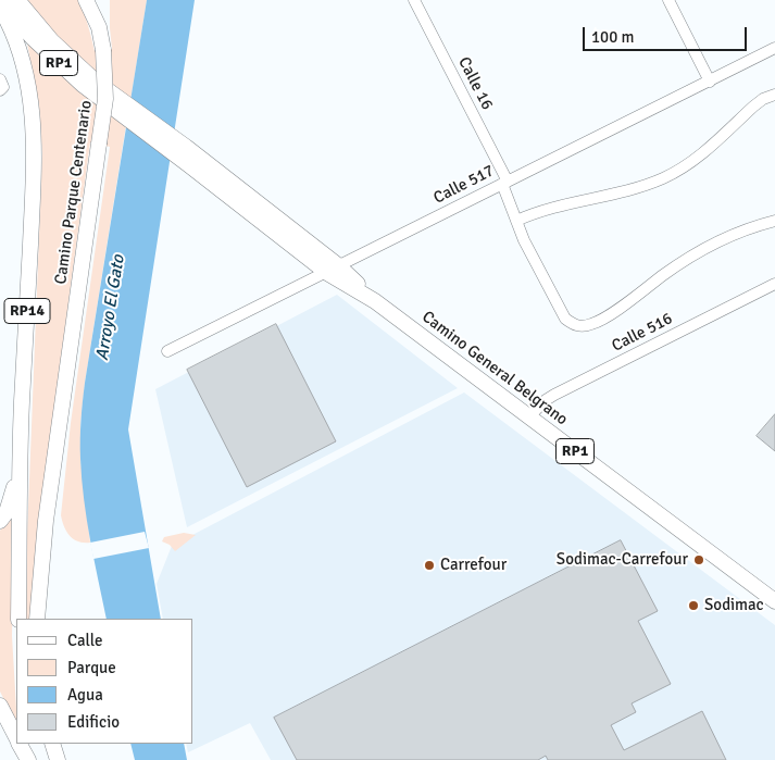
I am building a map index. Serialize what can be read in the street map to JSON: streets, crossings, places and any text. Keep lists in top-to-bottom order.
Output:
{
  "streets": {
    "main road": [
      "RP1",
      "Camino Parque Centenario",
      "RP14",
      "Camino General Belgrano"
    ],
    "street": ["Calle 16", "Calle 517", "Calle 516"]
  },
  "crossings": [
    ["Calle 16", "Calle 517"],
    ["Calle 517", "Camino General Belgrano"],
    ["Calle 516", "Camino General Belgrano"]
  ],
  "water": ["Arroyo El Gato"],
  "places": ["Sodimac-Carrefour", "Carrefour", "Sodimac"],
  "legend": [
    "Calle",
    "Parque",
    "Agua",
    "Edificio"
  ],
  "scale_bar": "100 m"
}
